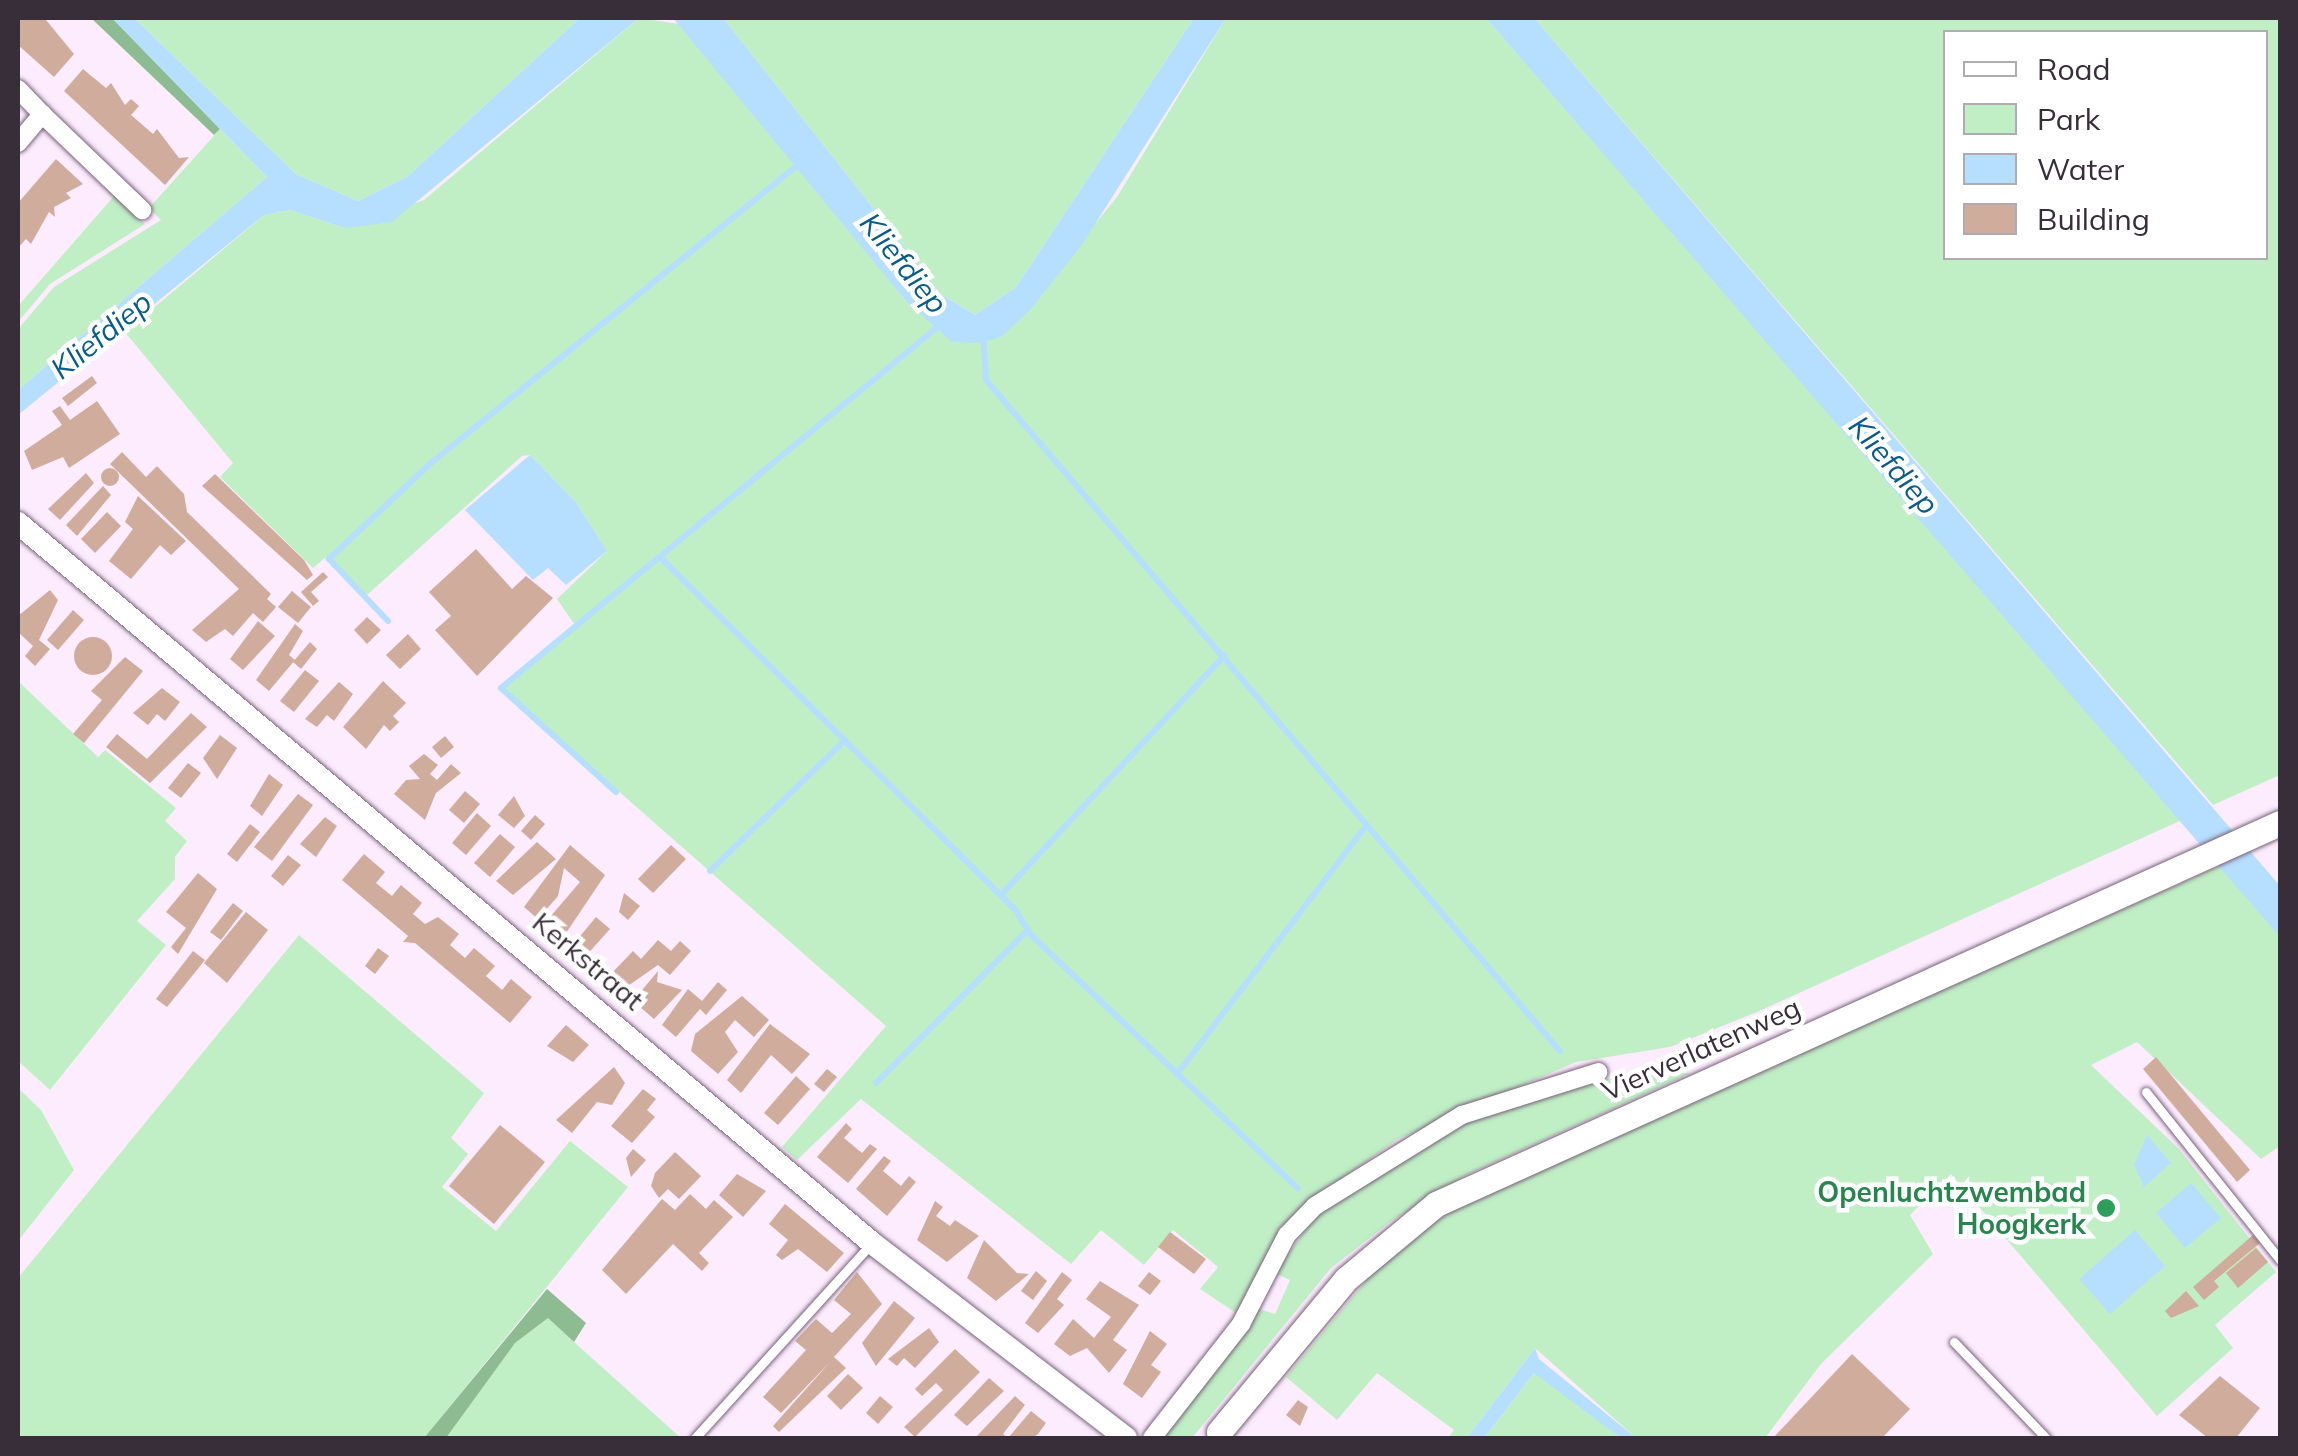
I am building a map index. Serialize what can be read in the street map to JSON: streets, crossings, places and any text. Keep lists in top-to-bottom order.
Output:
{
  "streets": {
    "main road": ["Vierverlatenweg"],
    "street": ["Kerkstraat"]
  },
  "water": ["Kliefdiep"],
  "places": ["Openluchtzwembad Hoogkerk"],
  "legend": [
    "Road",
    "Park",
    "Water",
    "Building"
  ]
}
